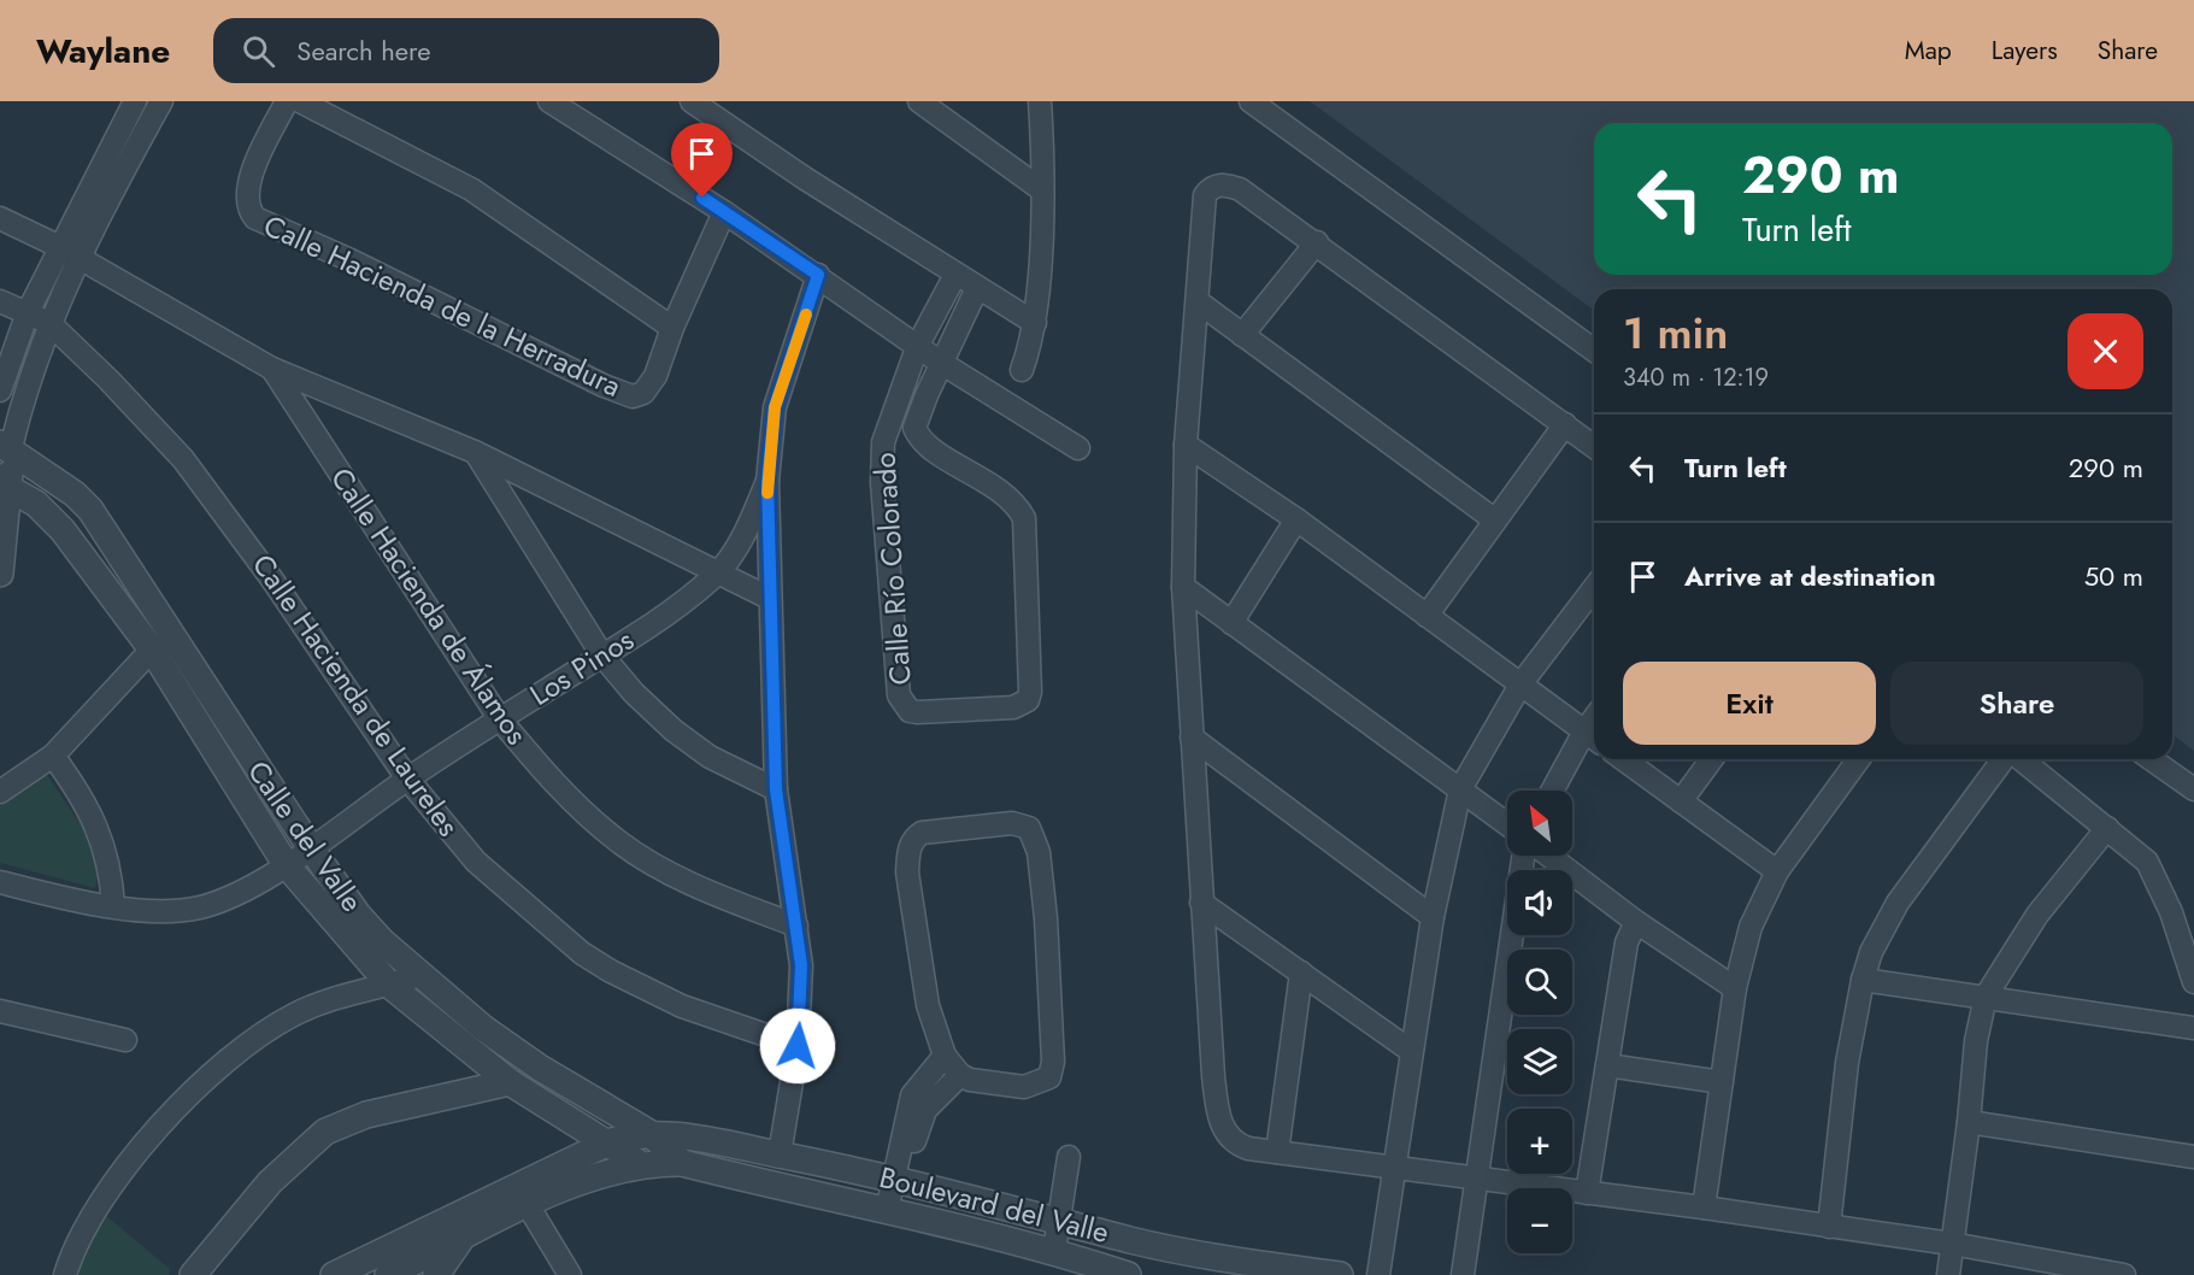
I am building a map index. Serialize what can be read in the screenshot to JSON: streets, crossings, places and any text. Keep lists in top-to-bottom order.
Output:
{
  "streets": {
    "street": [
      "Calle Hacienda de la Herradura",
      "Calle Río Colorado",
      "Calle Hacienda de Álamos",
      "Los Pinos",
      "Calle Hacienda de Laureles",
      "Calle del Valle",
      "Boulevard del Valle"
    ]
  },
  "crossings": [
    ["Calle Hacienda de Álamos", "Los Pinos"],
    ["Los Pinos", "Calle Hacienda de Laureles"],
    ["Los Pinos", "Calle del Valle"],
    ["Calle del Valle", "Boulevard del Valle"]
  ],
  "north": "top left",
  "page": {
    "header": "Waylane",
    "search": "Search here",
    "nav": ["Map", "Layers", "Share"],
    "turn": ["290 m", "Turn left"],
    "heading": ["1 min", "340 m · 12:19"],
    "list": [
      {
        "name": "Turn left",
        "value": "290 m"
      },
      {
        "name": "Arrive at destination",
        "value": "50 m"
      }
    ],
    "buttons": ["Exit", "Share"],
    "map_buttons": ["+", "−"]
  }
}
